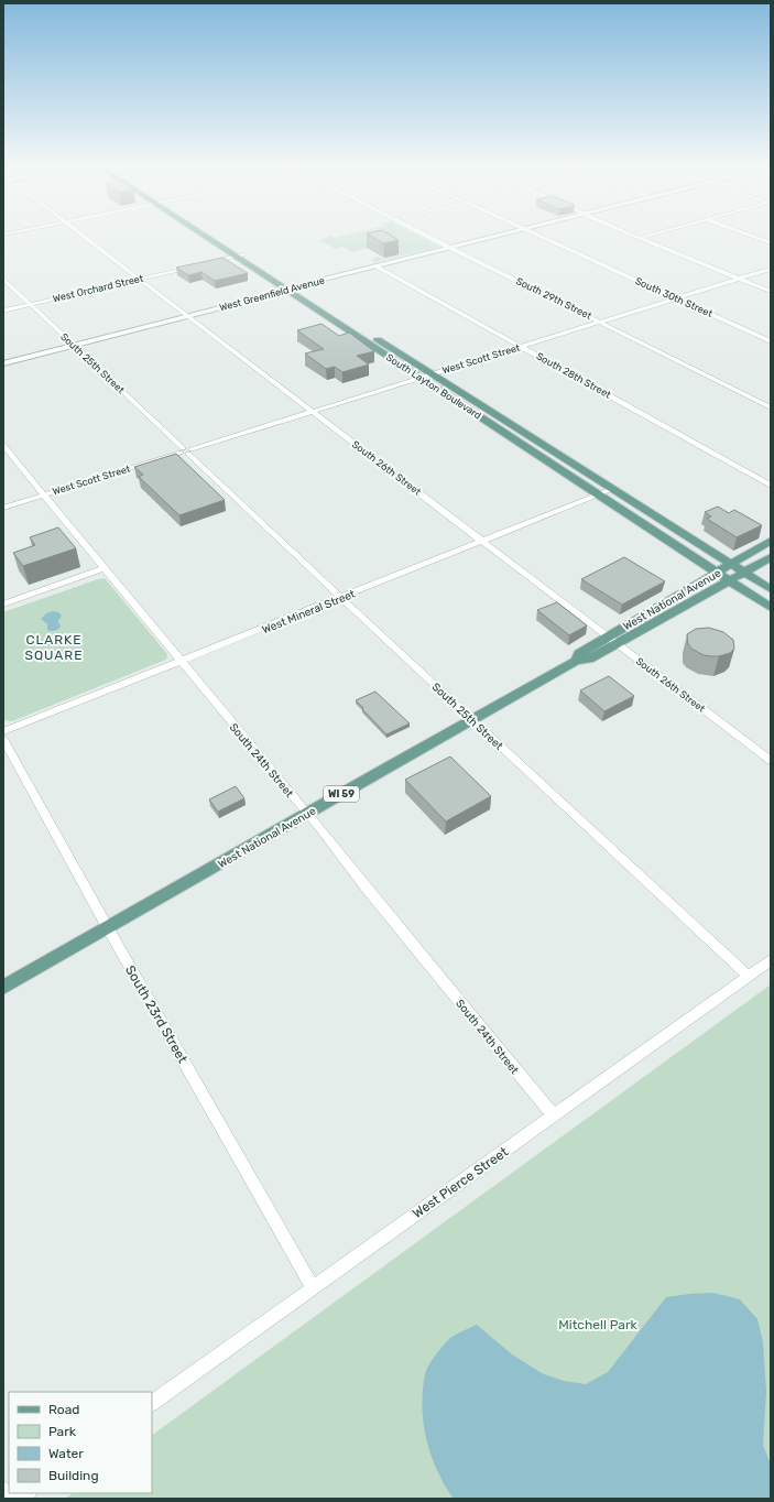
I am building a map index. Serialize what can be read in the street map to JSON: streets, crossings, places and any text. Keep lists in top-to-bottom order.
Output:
{
  "streets": {
    "main road": [
      "West Greenfield Avenue",
      "South Layton Boulevard",
      "West National Avenue",
      "WI 59"
    ],
    "street": [
      "West Orchard Street",
      "South 30th Street",
      "South 29th Street",
      "West Scott Street",
      "South 25th Street",
      "South 28th Street",
      "South 26th Street",
      "West Mineral Street",
      "South 24th Street",
      "South 23rd Street",
      "West Pierce Street"
    ]
  },
  "crossings": [
    ["West Orchard Street", "South 25th Street"],
    ["West Orchard Street", "South 26th Street"],
    ["West Greenfield Avenue", "South 29th Street"],
    ["West Greenfield Avenue", "South 25th Street"],
    ["West Greenfield Avenue", "South 28th Street"],
    ["West Greenfield Avenue", "South Layton Boulevard"],
    ["West Greenfield Avenue", "South 26th Street"],
    ["South 30th Street", "West Scott Street"],
    ["South 29th Street", "West Scott Street"],
    ["West Scott Street", "South 25th Street"],
    ["West Scott Street", "South 28th Street"],
    ["West Scott Street", "South Layton Boulevard"],
    ["West Scott Street", "South 26th Street"],
    ["West Scott Street", "South 24th Street"],
    ["South 25th Street", "West National Avenue"],
    ["South 25th Street", "West Mineral Street"],
    ["South 25th Street", "West Pierce Street"],
    ["South Layton Boulevard", "West National Avenue"],
    ["South Layton Boulevard", "West Mineral Street"],
    ["South 26th Street", "West National Avenue"],
    ["South 26th Street", "West Mineral Street"],
    ["West National Avenue", "South 24th Street"],
    ["West National Avenue", "South 23rd Street"],
    ["West Mineral Street", "South 24th Street"],
    ["South 24th Street", "West Pierce Street"],
    ["South 23rd Street", "West Pierce Street"]
  ],
  "districts": ["CLARKE SQUARE"],
  "parks": ["Mitchell Park"],
  "legend": [
    "Road",
    "Park",
    "Water",
    "Building"
  ]
}
